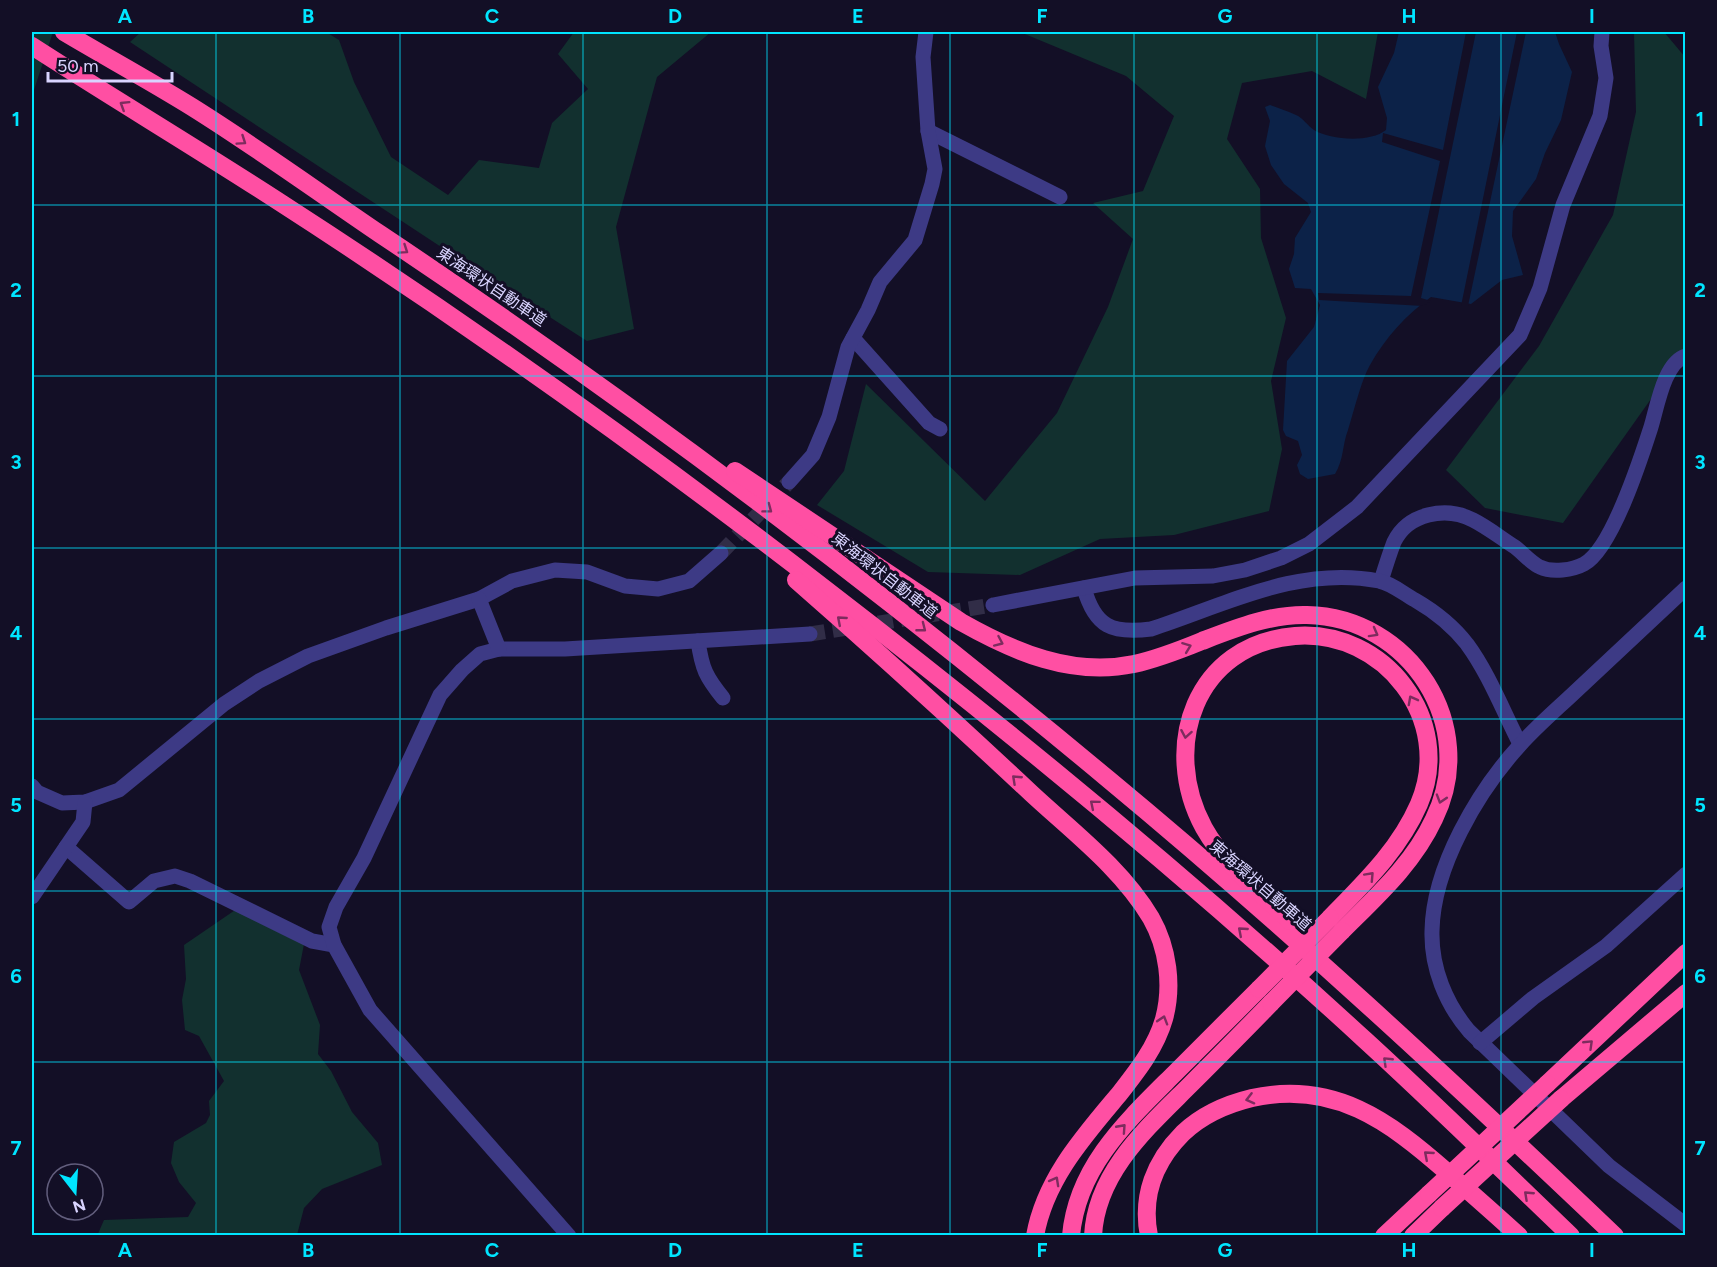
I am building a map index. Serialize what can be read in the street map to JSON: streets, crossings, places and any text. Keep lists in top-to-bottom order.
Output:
{
  "streets": {
    "highway": ["東海環状自動車道"]
  },
  "scale_bar": "50 m",
  "north": "bottom",
  "grid": {
    "columns": [
      "A",
      "B",
      "C",
      "D",
      "E",
      "F",
      "G",
      "H",
      "I"
    ],
    "rows": [
      "1",
      "2",
      "3",
      "4",
      "5",
      "6",
      "7"
    ]
  }
}
